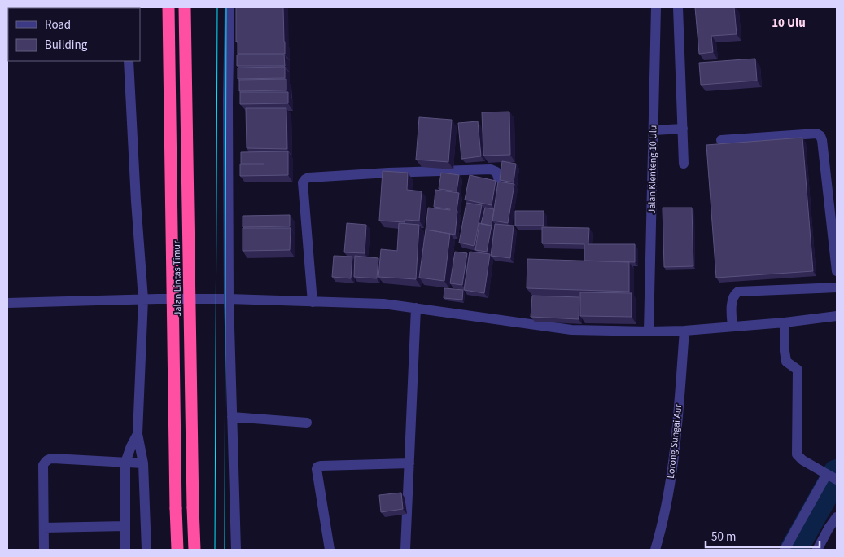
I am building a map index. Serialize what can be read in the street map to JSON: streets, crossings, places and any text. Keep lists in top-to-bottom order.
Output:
{
  "streets": {
    "highway": ["Jalan Lintas Timur"],
    "street": ["Jalan Klenteng 10 Ulu", "Lorong Sungai Aur"]
  },
  "districts": ["10 Ulu"],
  "legend": ["Road", "Building"],
  "scale_bar": "50 m"
}
